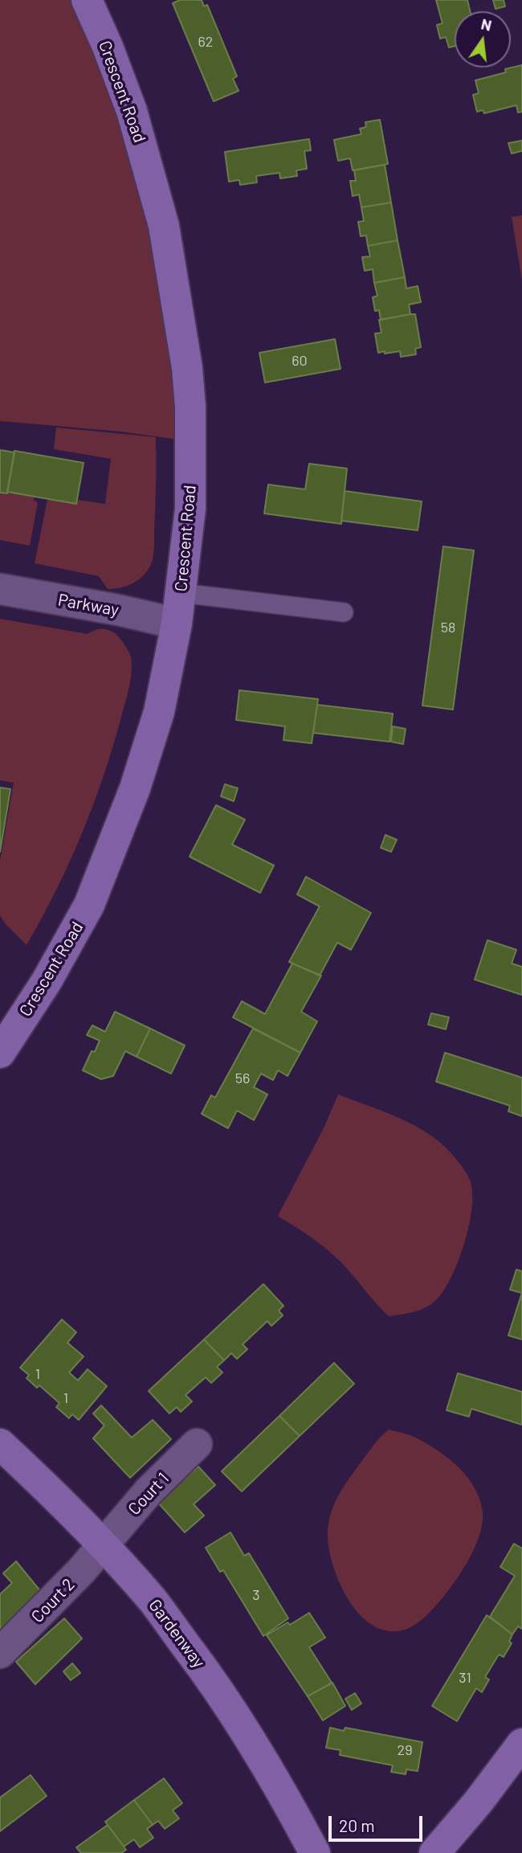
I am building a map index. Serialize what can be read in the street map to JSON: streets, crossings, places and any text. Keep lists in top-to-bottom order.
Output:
{
  "streets": {
    "street": [
      "Crescent Road",
      "Parkway",
      "Court 1",
      "Court 2",
      "Gardenway"
    ]
  },
  "crossings": [
    ["Crescent Road", "Parkway"],
    ["Court 1", "Court 2"],
    ["Court 1", "Gardenway"],
    ["Court 2", "Gardenway"]
  ],
  "house_numbers": [
    "62",
    "60",
    "58",
    "56",
    "1",
    "1",
    "3",
    "31",
    "29"
  ],
  "scale_bar": "20 m",
  "north": "top"
}
